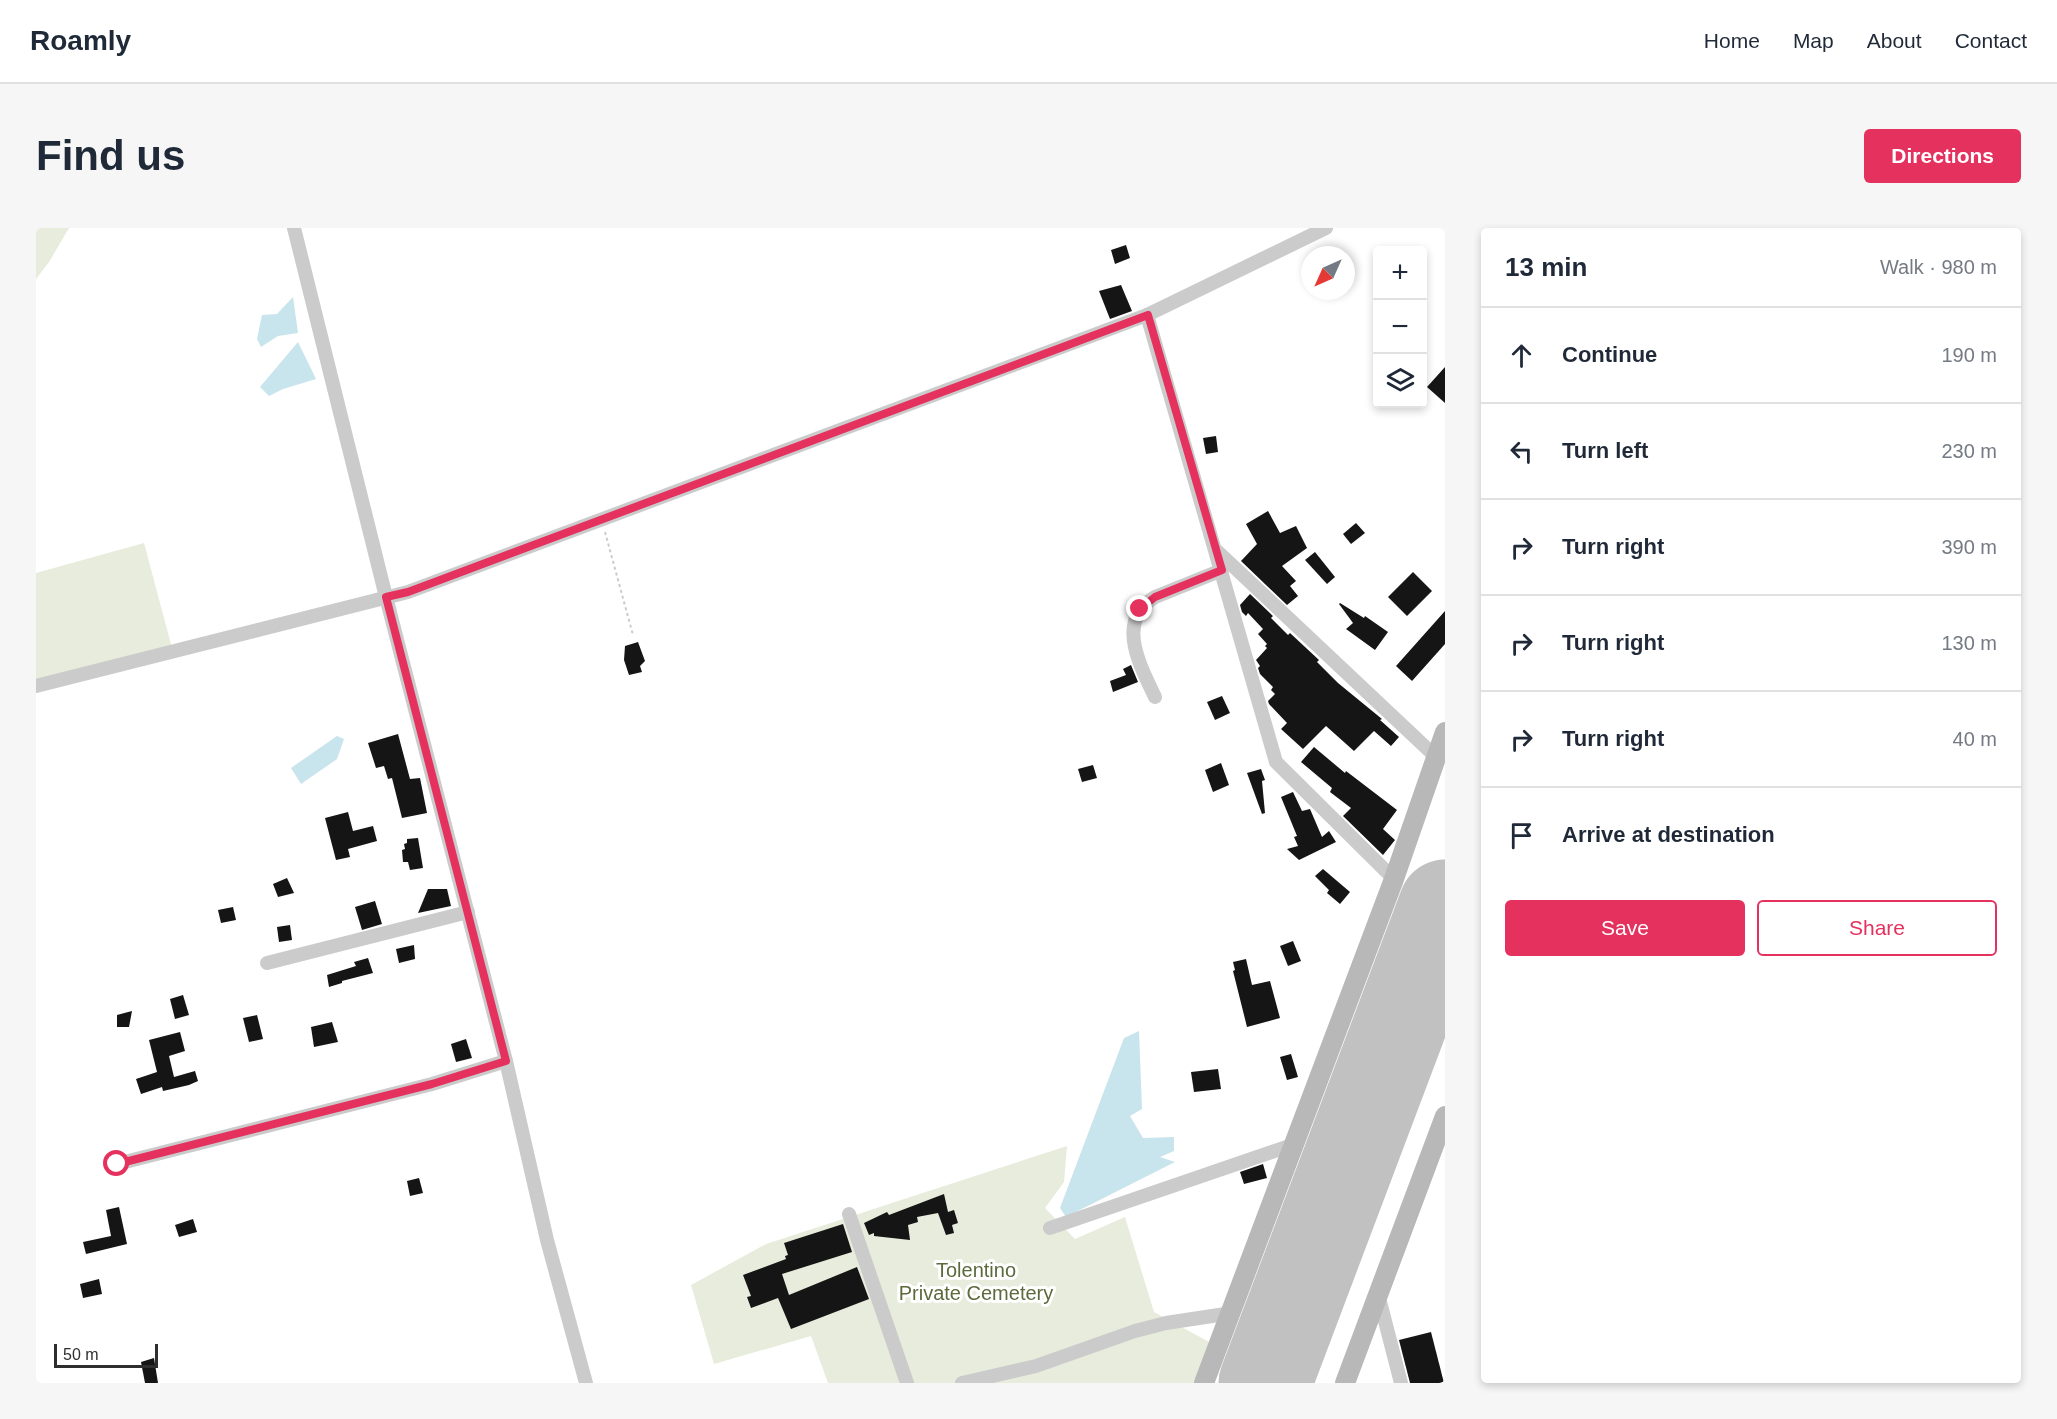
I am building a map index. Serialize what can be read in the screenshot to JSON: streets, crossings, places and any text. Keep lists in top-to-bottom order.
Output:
{
  "parks": ["Tolentino Private Cemetery"],
  "scale_bar": "50 m",
  "north": "bottom left",
  "page": {
    "header": "Roamly",
    "nav": [
      "Home",
      "Map",
      "About",
      "Contact"
    ],
    "buttons": [
      "Directions",
      ["Save", "Share"]
    ],
    "title": "Find us",
    "heading": ["13 min", "Walk · 980 m"],
    "map_buttons": ["+", "−"],
    "list": [
      ["Continue", "190 m"],
      ["Turn left", "230 m"],
      ["Turn right", "390 m"],
      ["Turn right", "130 m"],
      ["Turn right", "40 m"],
      "Arrive at destination"
    ],
    "scale": "50 m"
  }
}
